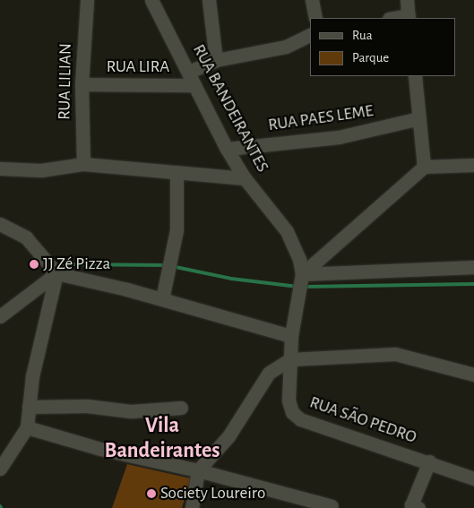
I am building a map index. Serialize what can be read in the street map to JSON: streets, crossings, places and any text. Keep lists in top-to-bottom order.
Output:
{
  "streets": {
    "street": [
      "RUA LIRA",
      "RUA LILIAN",
      "RUA BANDEIRANTES",
      "RUA PAES LEME",
      "RUA SÃO PEDRO"
    ]
  },
  "crossings": [
    ["RUA LIRA", "RUA LILIAN"],
    ["RUA LIRA", "RUA BANDEIRANTES"],
    ["RUA BANDEIRANTES", "RUA PAES LEME"],
    ["RUA BANDEIRANTES", "RUA SÃO PEDRO"]
  ],
  "districts": ["Vila Bandeirantes"],
  "places": ["JJ Zé Pizza", "Society Loureiro"],
  "legend": ["Rua", "Parque"]
}
